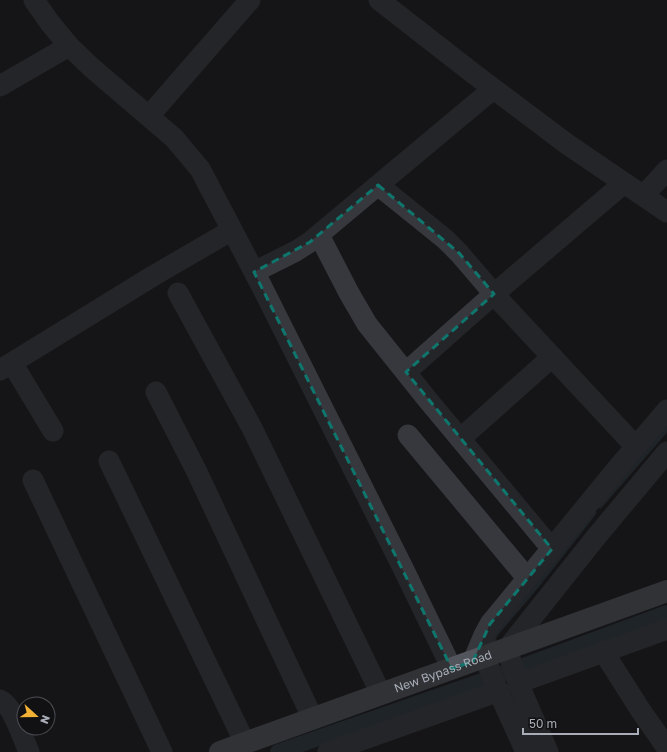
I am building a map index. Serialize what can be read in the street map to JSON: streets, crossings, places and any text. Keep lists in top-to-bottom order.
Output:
{
  "streets": {
    "main road": ["New Bypass Road"]
  },
  "scale_bar": "50 m",
  "north": "right"
}
